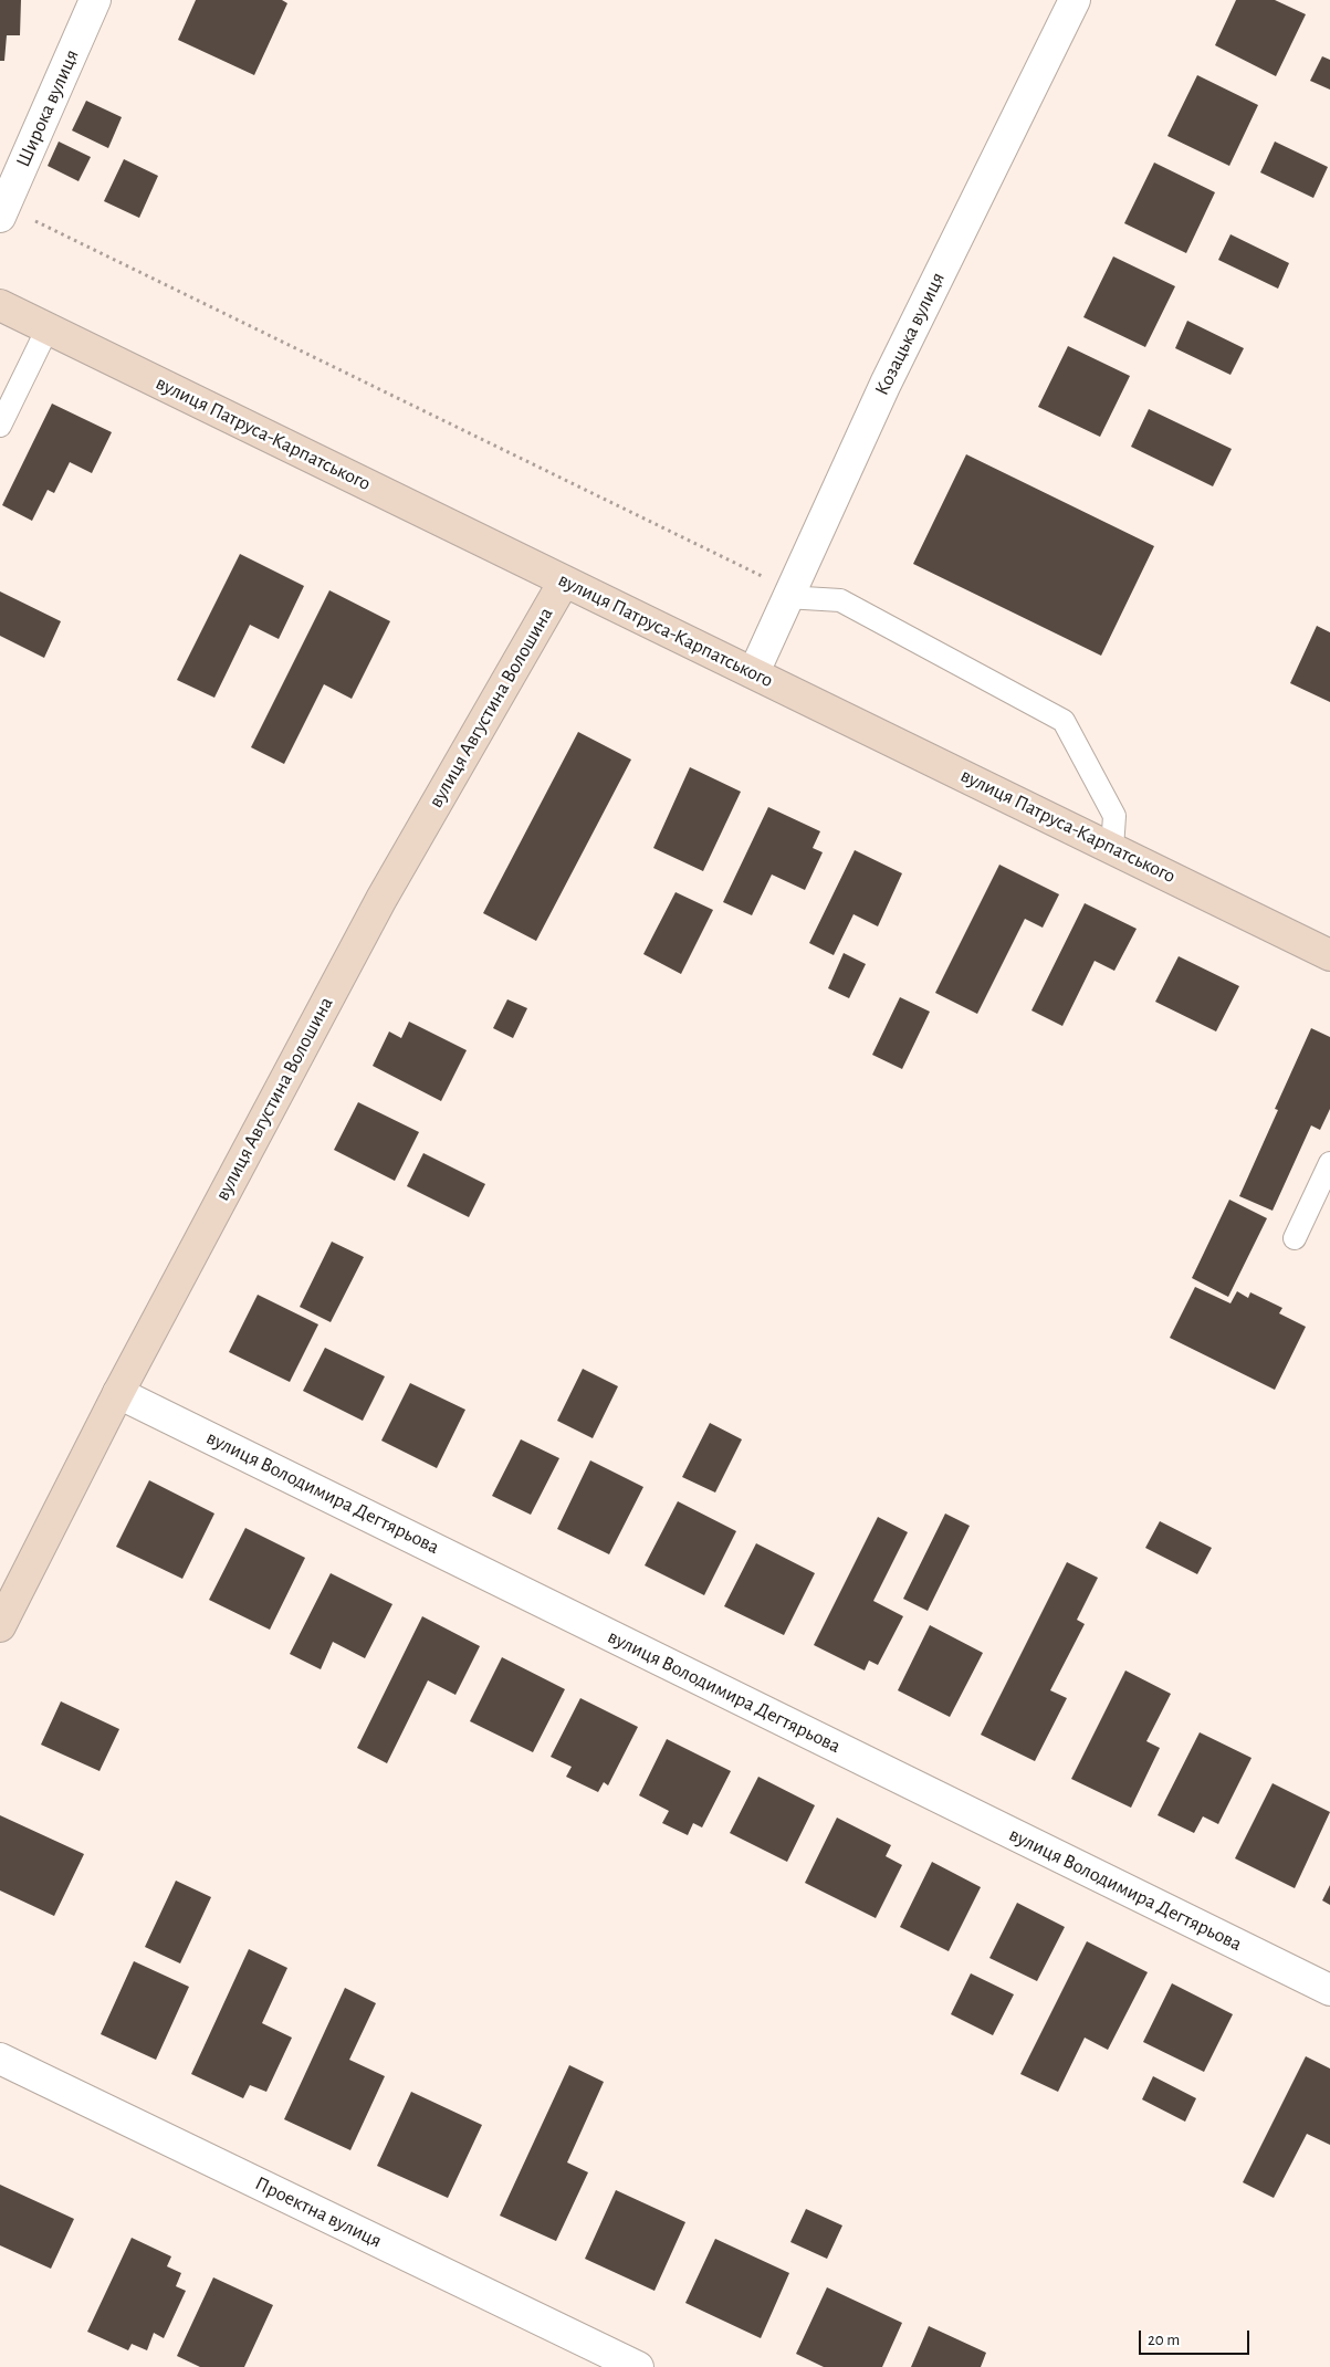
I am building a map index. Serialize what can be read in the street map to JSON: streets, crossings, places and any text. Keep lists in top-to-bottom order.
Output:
{
  "streets": {
    "main road": ["вулиця Патруса-Карпатського", "вулиця Августина Волошина"],
    "street": [
      "Широка вулиця",
      "Козацька вулиця",
      "вулиця Володимира Дегтярьова",
      "Проектна вулиця"
    ]
  },
  "crossings": [
    ["Козацька вулиця", "вулиця Патруса-Карпатського"],
    ["вулиця Патруса-Карпатського", "вулиця Августина Волошина"],
    ["вулиця Августина Волошина", "вулиця Володимира Дегтярьова"]
  ],
  "scale_bar": "20 m"
}
